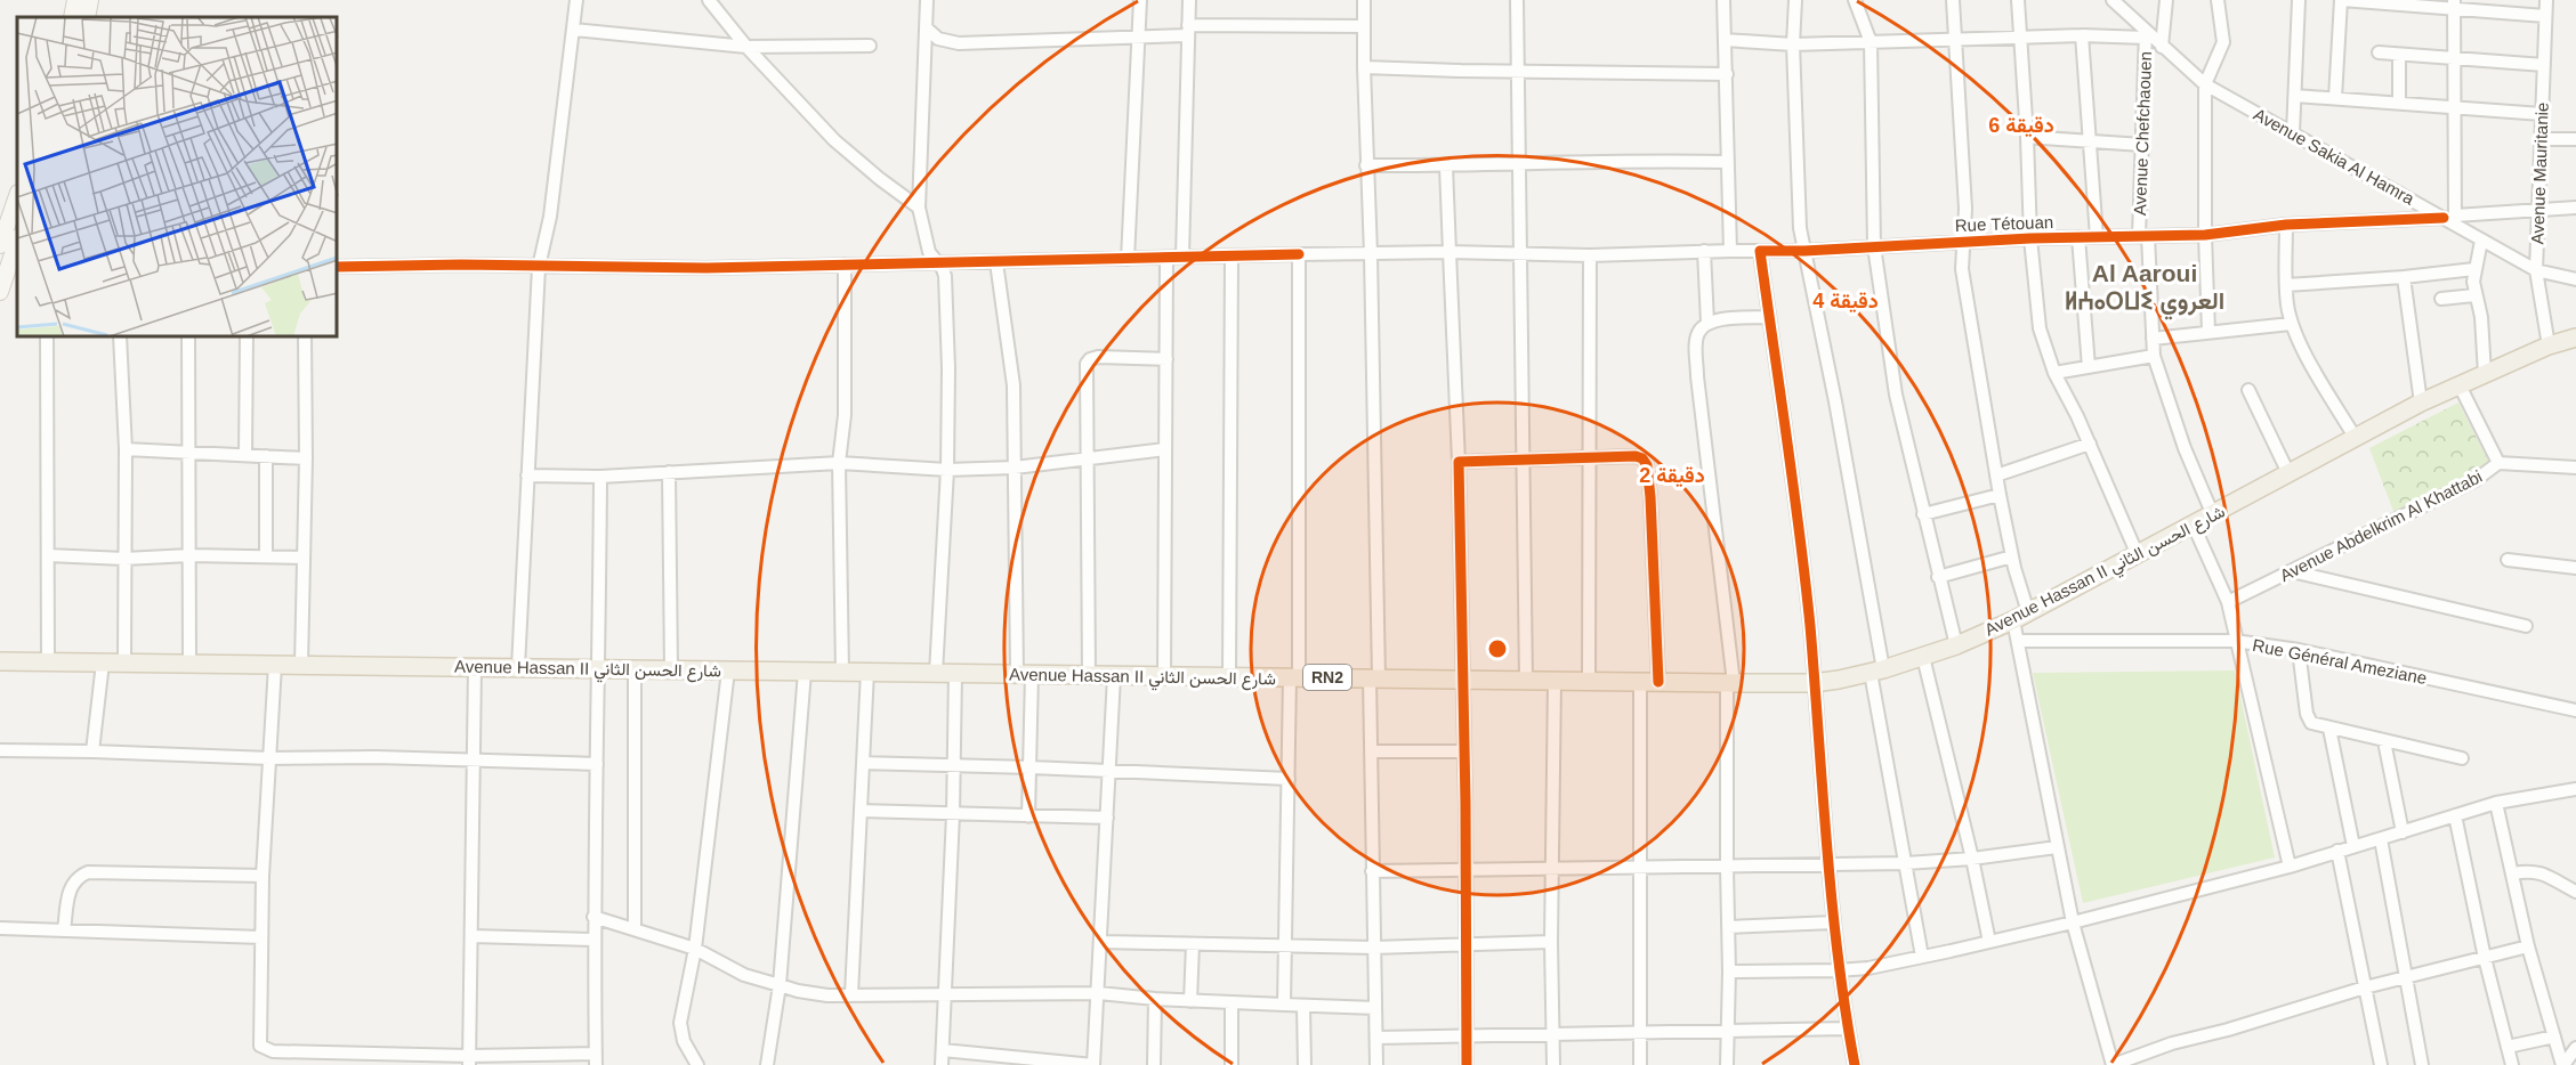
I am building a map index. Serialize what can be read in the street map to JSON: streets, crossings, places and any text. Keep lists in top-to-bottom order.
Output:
{
  "streets": {
    "main road": ["Avenue Hassan II شارع الحسن الثاني", "RN2"],
    "street": [
      "Avenue Chefchaouen",
      "Avenue Sakia Al Hamra",
      "Avenue Mauritanie",
      "Rue Tétouan",
      "Avenue Abdelkrim Al Khattabi",
      "Rue Général Ameziane"
    ]
  },
  "crossings": [
    ["Avenue Chefchaouen", "Avenue Sakia Al Hamra"],
    ["Avenue Chefchaouen", "Rue Tétouan"],
    ["Avenue Chefchaouen", "Avenue Hassan II شارع الحسن الثاني"],
    ["Avenue Sakia Al Hamra", "Avenue Mauritanie"],
    ["Avenue Mauritanie", "Avenue Hassan II شارع الحسن الثاني"]
  ],
  "districts": ["Al Aaroui ⵍⵄⴰⵔⵡⵉ العروي"],
  "rings": ["6 دقيقة", "4 دقيقة", "2 دقيقة"]
}
